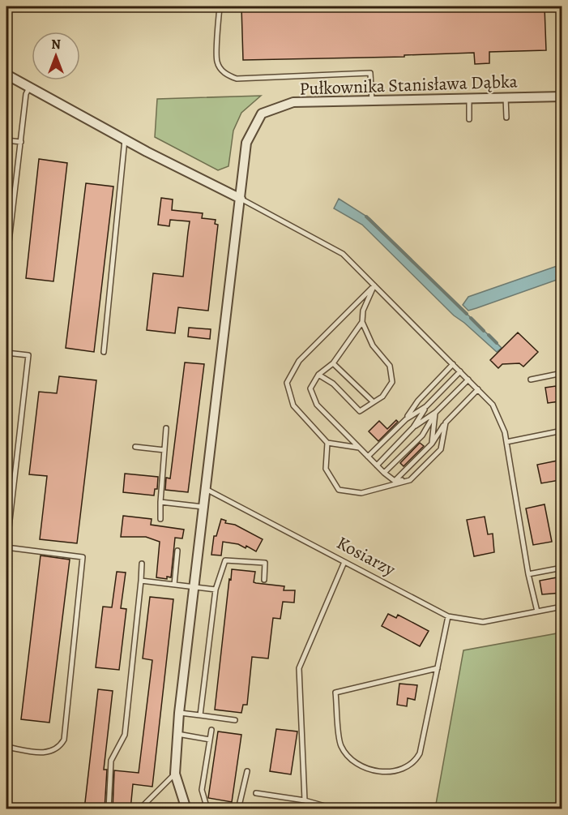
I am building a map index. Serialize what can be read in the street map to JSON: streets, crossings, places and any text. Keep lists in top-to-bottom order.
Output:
{
  "streets": {
    "street": ["Pułkownika Stanisława Dąbka"],
    "lane": ["Kosiarzy"]
  },
  "north": "top"
}
